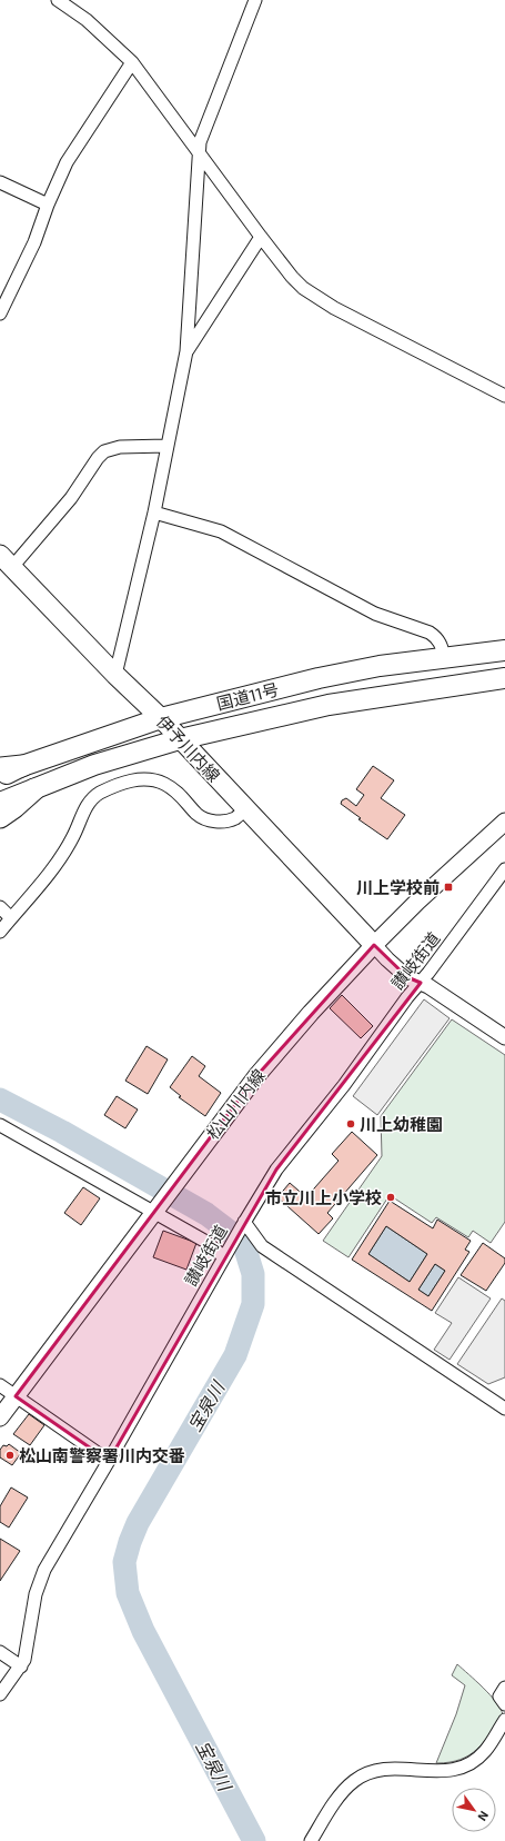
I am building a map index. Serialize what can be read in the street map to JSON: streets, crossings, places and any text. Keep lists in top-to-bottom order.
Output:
{
  "streets": {
    "highway": ["国道11号"],
    "main road": ["伊予川内線", "松山川内線"],
    "street": ["讃岐街道"]
  },
  "crossings": [
    ["国道11号", "伊予川内線"],
    ["伊予川内線", "松山川内線"]
  ],
  "water": ["宝泉川"],
  "places": {
    "transit": ["川上学校前"],
    "other": ["川上幼稚園", "市立川上小学校", "松山南警察署川内交番"]
  },
  "north": "bottom right"
}
